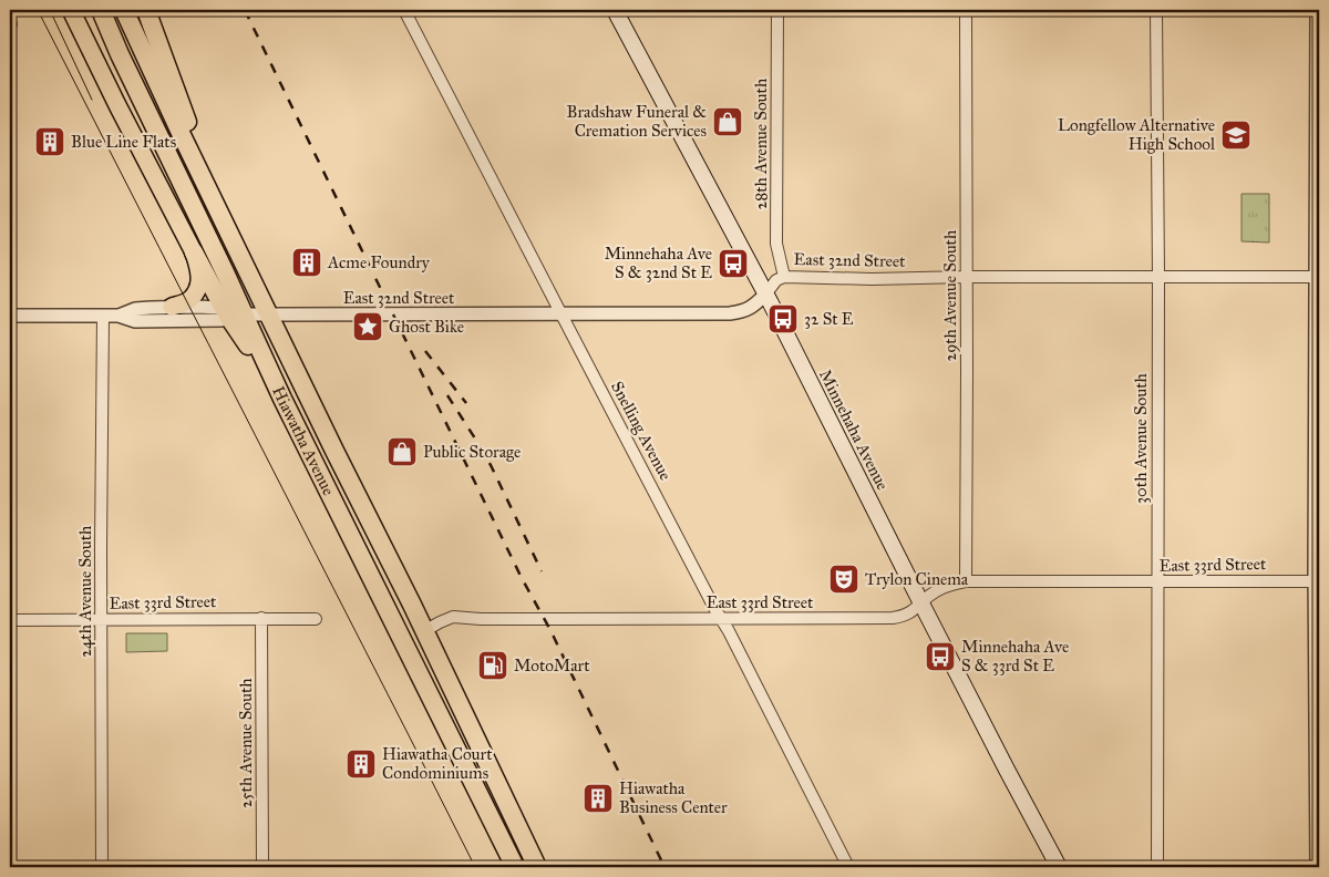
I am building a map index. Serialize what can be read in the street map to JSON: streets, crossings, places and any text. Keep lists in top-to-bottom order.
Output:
{
  "streets": {
    "highway": ["Hiawatha Avenue"],
    "main road": ["Minnehaha Avenue"],
    "street": [
      "28th Avenue South",
      "East 32nd Street",
      "29th Avenue South",
      "Snelling Avenue",
      "30th Avenue South",
      "East 33rd Street",
      "24th Avenue South",
      "25th Avenue South"
    ]
  },
  "crossings": [
    ["28th Avenue South", "East 32nd Street"],
    ["East 32nd Street", "29th Avenue South"],
    ["East 32nd Street", "Minnehaha Avenue"],
    ["East 32nd Street", "Snelling Avenue"],
    ["East 32nd Street", "30th Avenue South"],
    ["East 32nd Street", "Hiawatha Avenue"],
    ["East 32nd Street", "24th Avenue South"],
    ["29th Avenue South", "East 33rd Street"],
    ["Minnehaha Avenue", "East 33rd Street"],
    ["Snelling Avenue", "East 33rd Street"],
    ["30th Avenue South", "East 33rd Street"],
    ["Hiawatha Avenue", "East 33rd Street"],
    ["East 33rd Street", "24th Avenue South"],
    ["East 33rd Street", "25th Avenue South"]
  ],
  "places": {
    "shop": ["Bradshaw Funeral & Cremation Services", "Public Storage"],
    "school or university": ["Longfellow Alternative High School"],
    "building": [
      "Blue Line Flats",
      "Acme Foundry",
      "Hiawatha Court Condominiums",
      "Hiawatha Business Center"
    ],
    "bus stop": ["Minnehaha Ave S & 32nd St E", "32 St E", "Minnehaha Ave S & 33rd St E"],
    "place": ["Ghost Bike"],
    "theatre": ["Trylon Cinema"],
    "fuel station": ["MotoMart"]
  }
}
